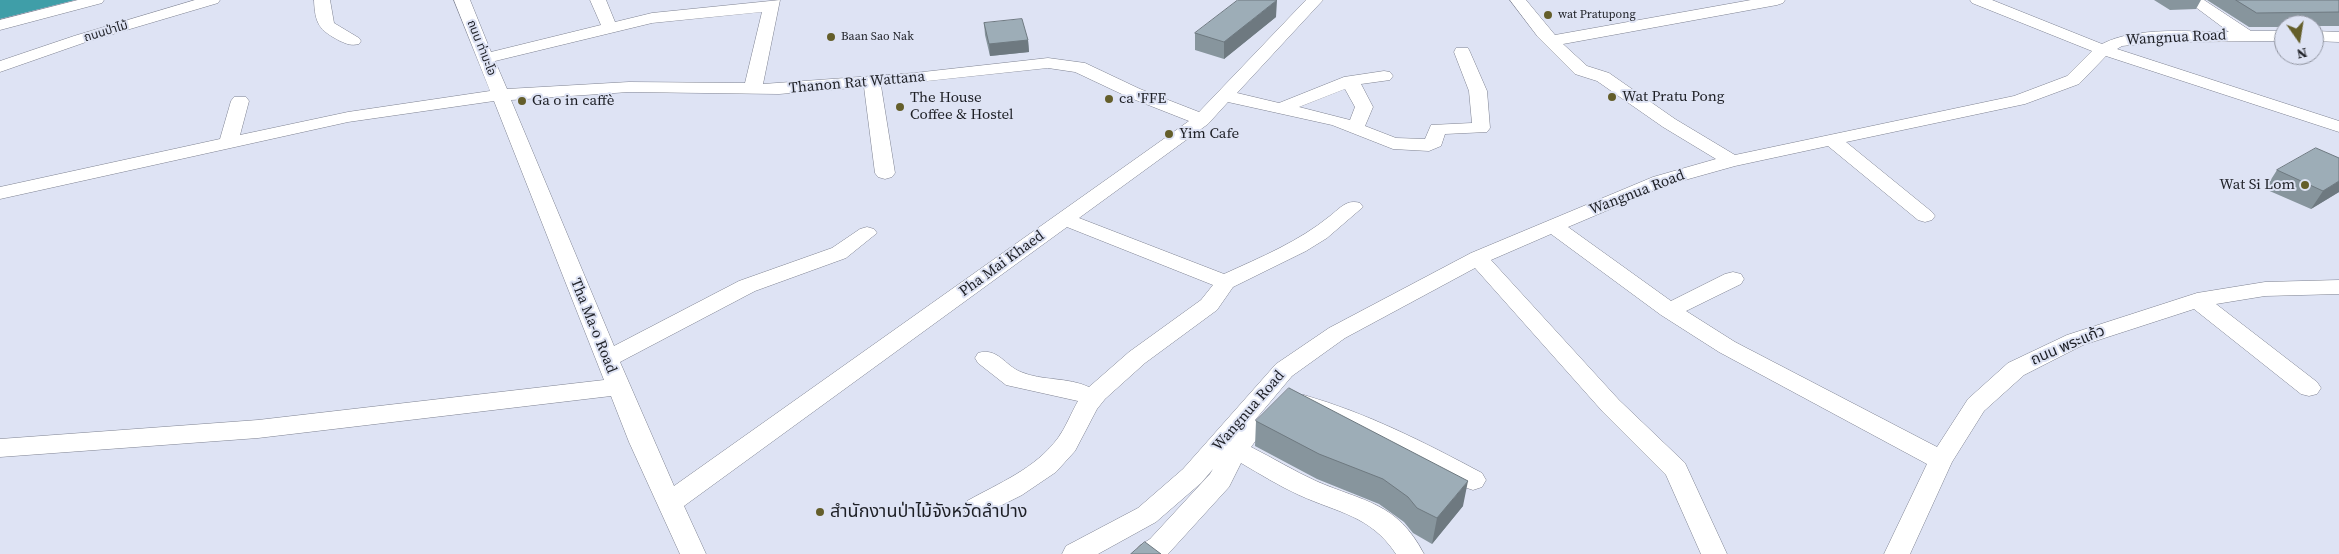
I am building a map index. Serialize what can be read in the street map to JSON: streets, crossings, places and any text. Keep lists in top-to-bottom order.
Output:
{
  "streets": {
    "street": [
      "ถนนป่าไม้",
      "Wangnua Road",
      "ถนน ท่ามะโอ",
      "Thanon Rat Wattana",
      "Pha Mai Khaed",
      "Tha Ma-o Road",
      "ถนน พระแก้ว"
    ]
  },
  "crossings": [
    ["ถนน ท่ามะโอ", "Thanon Rat Wattana"],
    ["ถนน ท่ามะโอ", "Tha Ma-o Road"],
    ["Thanon Rat Wattana", "Pha Mai Khaed"],
    ["Thanon Rat Wattana", "Tha Ma-o Road"],
    ["Pha Mai Khaed", "Tha Ma-o Road"]
  ],
  "places": [
    "wat Pratupong",
    "Baan Sao Nak",
    "Wat Pratu Pong",
    "ca 'FFE",
    "Ga o in caffè",
    "The House Coffee & Hostel",
    "Yim Cafe",
    "Wat Si Lom",
    "สำนักงานป่าไม้จังหวัดลำปาง"
  ],
  "north": "bottom"
}
